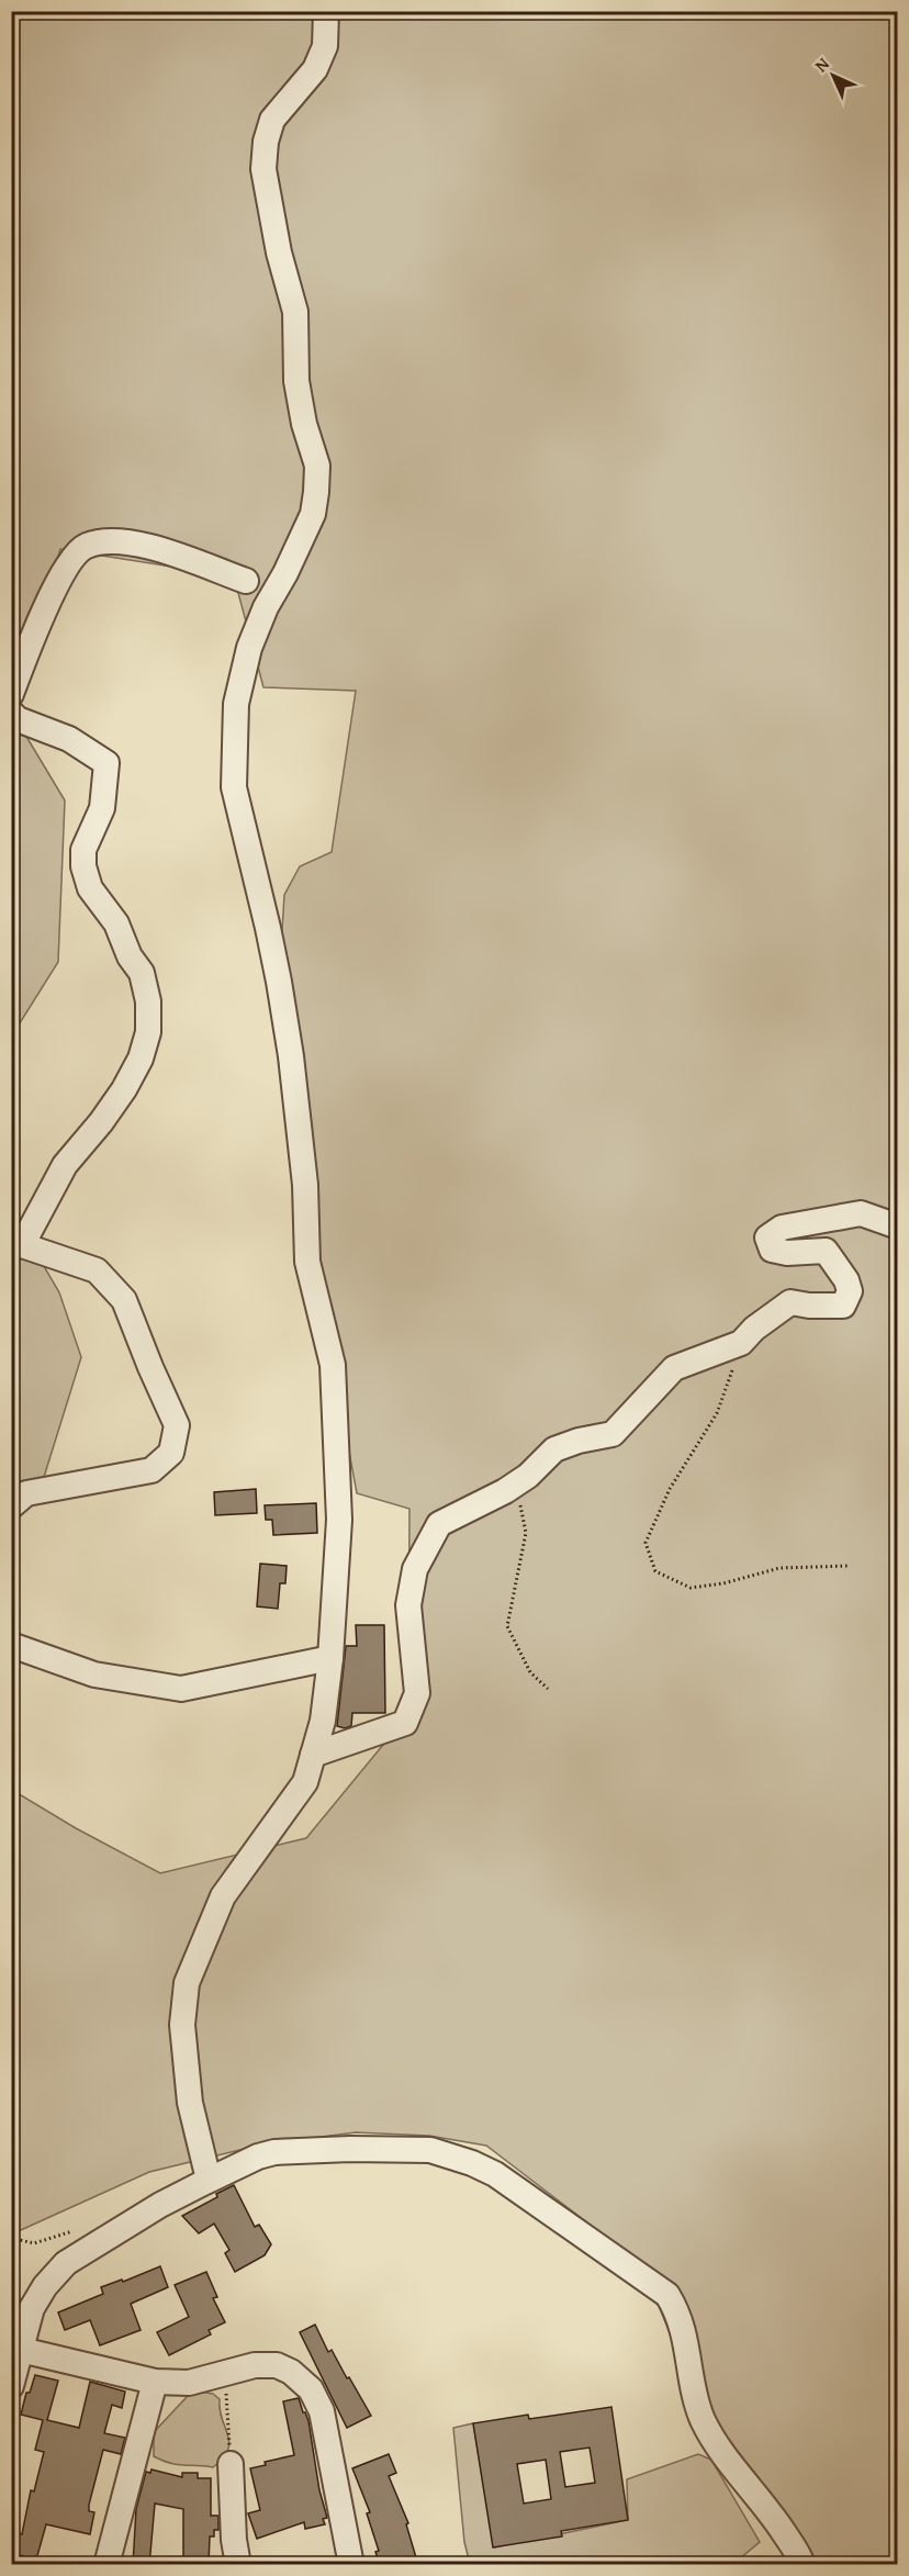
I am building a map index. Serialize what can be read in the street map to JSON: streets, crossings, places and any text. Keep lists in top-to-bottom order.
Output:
{
  "north": "top left"
}
